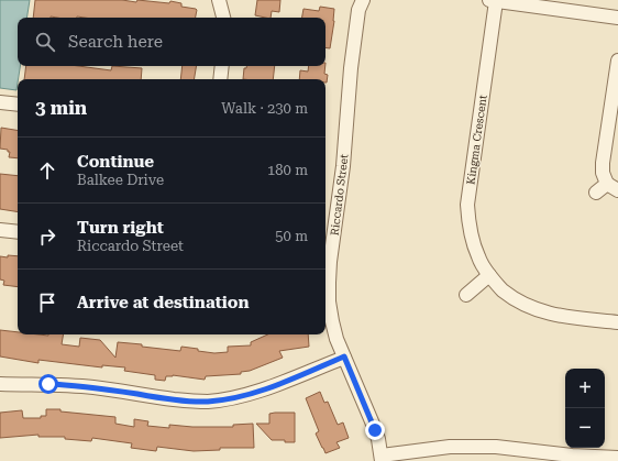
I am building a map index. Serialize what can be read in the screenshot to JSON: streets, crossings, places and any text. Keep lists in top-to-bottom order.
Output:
{
  "streets": {
    "street": ["Kingma Crescent", "Riccardo Street"]
  },
  "page": {
    "search": "Search here",
    "heading": ["3 min", "Walk · 230 m"],
    "list": [
      ["Continue", "Balkee Drive", "180 m"],
      ["Turn right", "Riccardo Street", "50 m"],
      "Arrive at destination"
    ],
    "map_buttons": ["+", "−"]
  }
}
